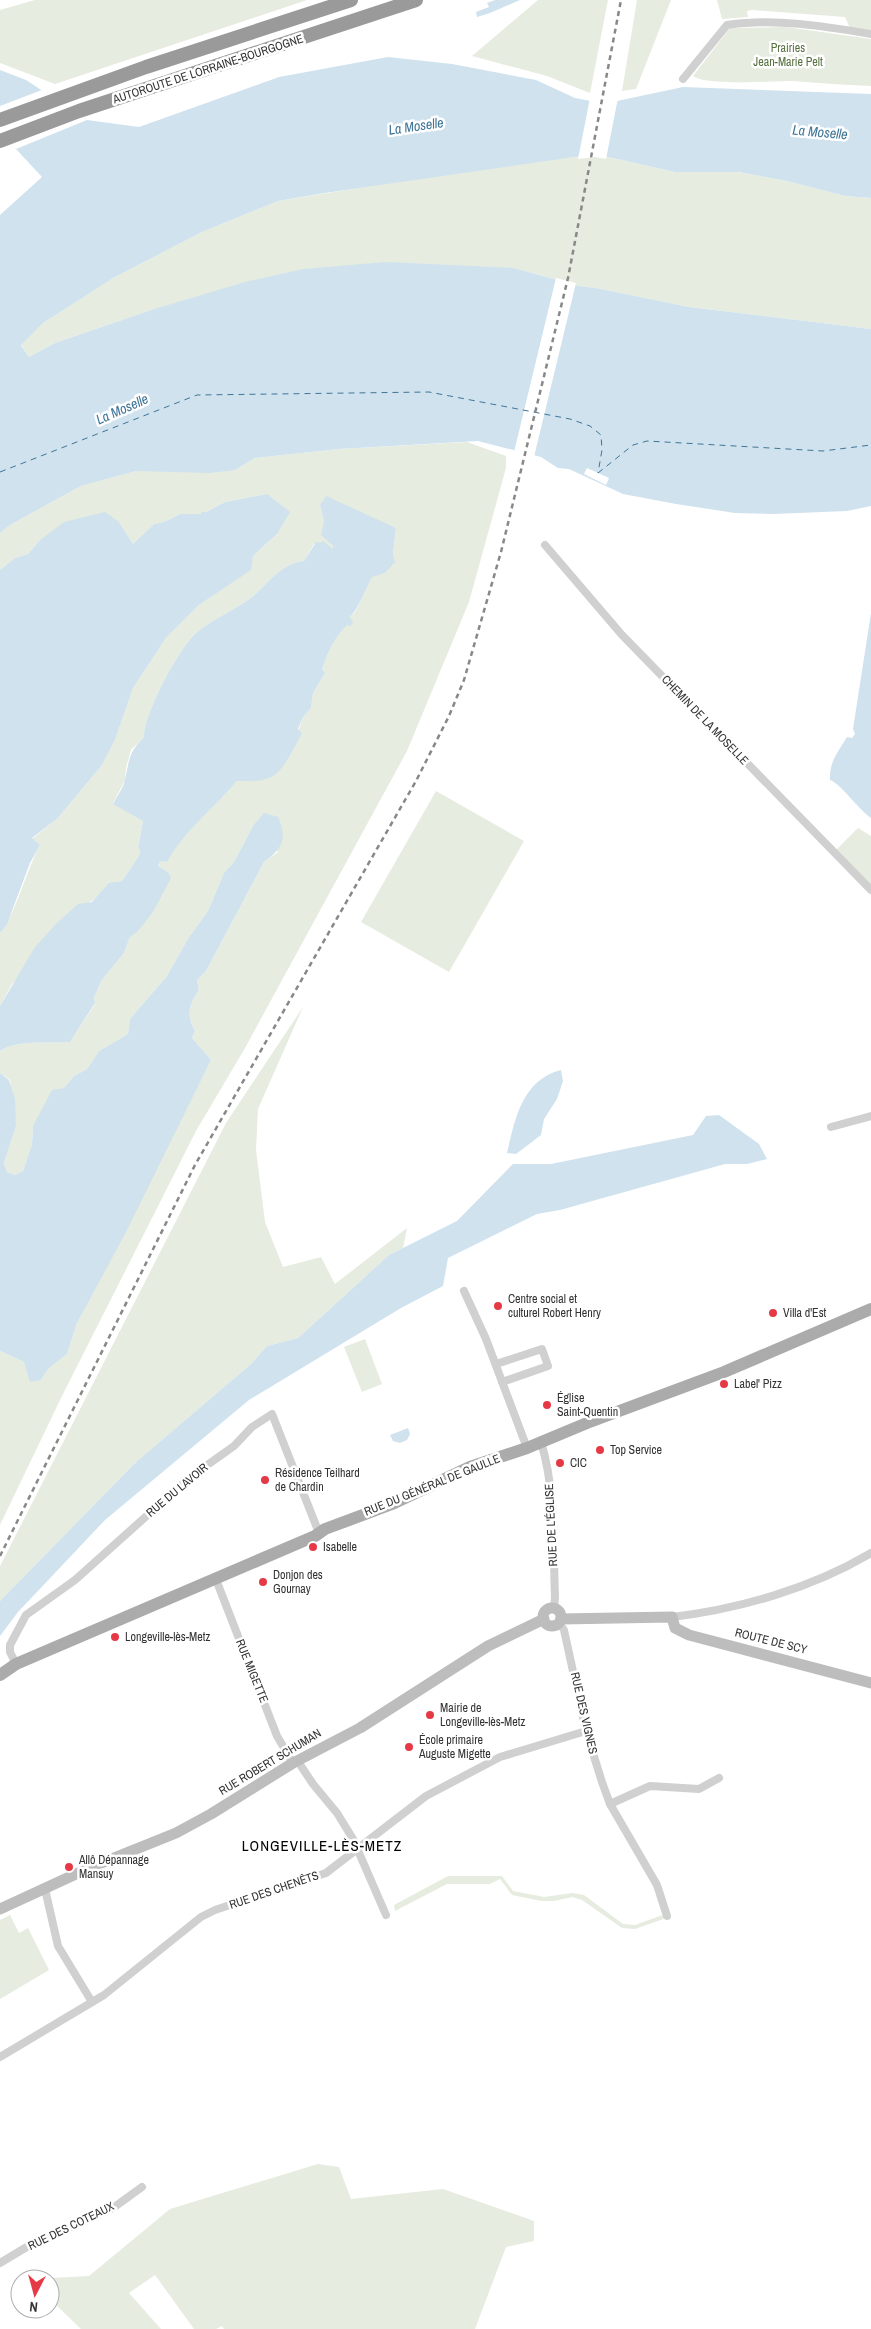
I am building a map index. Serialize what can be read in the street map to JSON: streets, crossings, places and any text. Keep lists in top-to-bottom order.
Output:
{
  "streets": {
    "highway": ["AUTOROUTE DE LORRAINE-BOURGOGNE"],
    "main road": ["RUE DU GÉNÉRAL DE GAULLE"],
    "street": [
      "CHEMIN DE LA MOSELLE",
      "RUE DU LAVOIR",
      "RUE DE L'ÉGLISE",
      "ROUTE DE SCY",
      "RUE MIGETTE",
      "RUE DES VIGNES",
      "RUE ROBERT SCHUMAN",
      "RUE DES CHENÊTS",
      "RUE DES COTEAUX"
    ]
  },
  "crossings": [
    ["RUE DU GÉNÉRAL DE GAULLE", "RUE DU LAVOIR"],
    ["RUE DU GÉNÉRAL DE GAULLE", "RUE DE L'ÉGLISE"],
    ["RUE DU GÉNÉRAL DE GAULLE", "RUE MIGETTE"],
    ["RUE DE L'ÉGLISE", "RUE DES VIGNES"],
    ["RUE DE L'ÉGLISE", "RUE ROBERT SCHUMAN"],
    ["RUE MIGETTE", "RUE ROBERT SCHUMAN"],
    ["RUE MIGETTE", "RUE DES CHENÊTS"],
    ["RUE DES VIGNES", "RUE ROBERT SCHUMAN"],
    ["RUE DES VIGNES", "RUE DES CHENÊTS"]
  ],
  "districts": ["LONGEVILLE-LÈS-METZ"],
  "water": ["La Moselle"],
  "parks": ["Prairies Jean-Marie Pelt"],
  "places": [
    "Centre social et culturel Robert Henry",
    "Villa d'Est",
    "Label' Pizz",
    "Église Saint-Quentin",
    "Top Service",
    "CIC",
    "Résidence Teilhard de Chardin",
    "Isabelle",
    "Donjon des Gournay",
    "Longeville-lès-Metz",
    "Mairie de Longeville-lès-Metz",
    "École primaire Auguste Migette",
    "Allô Dépannage Mansuy"
  ],
  "north": "bottom"
}
